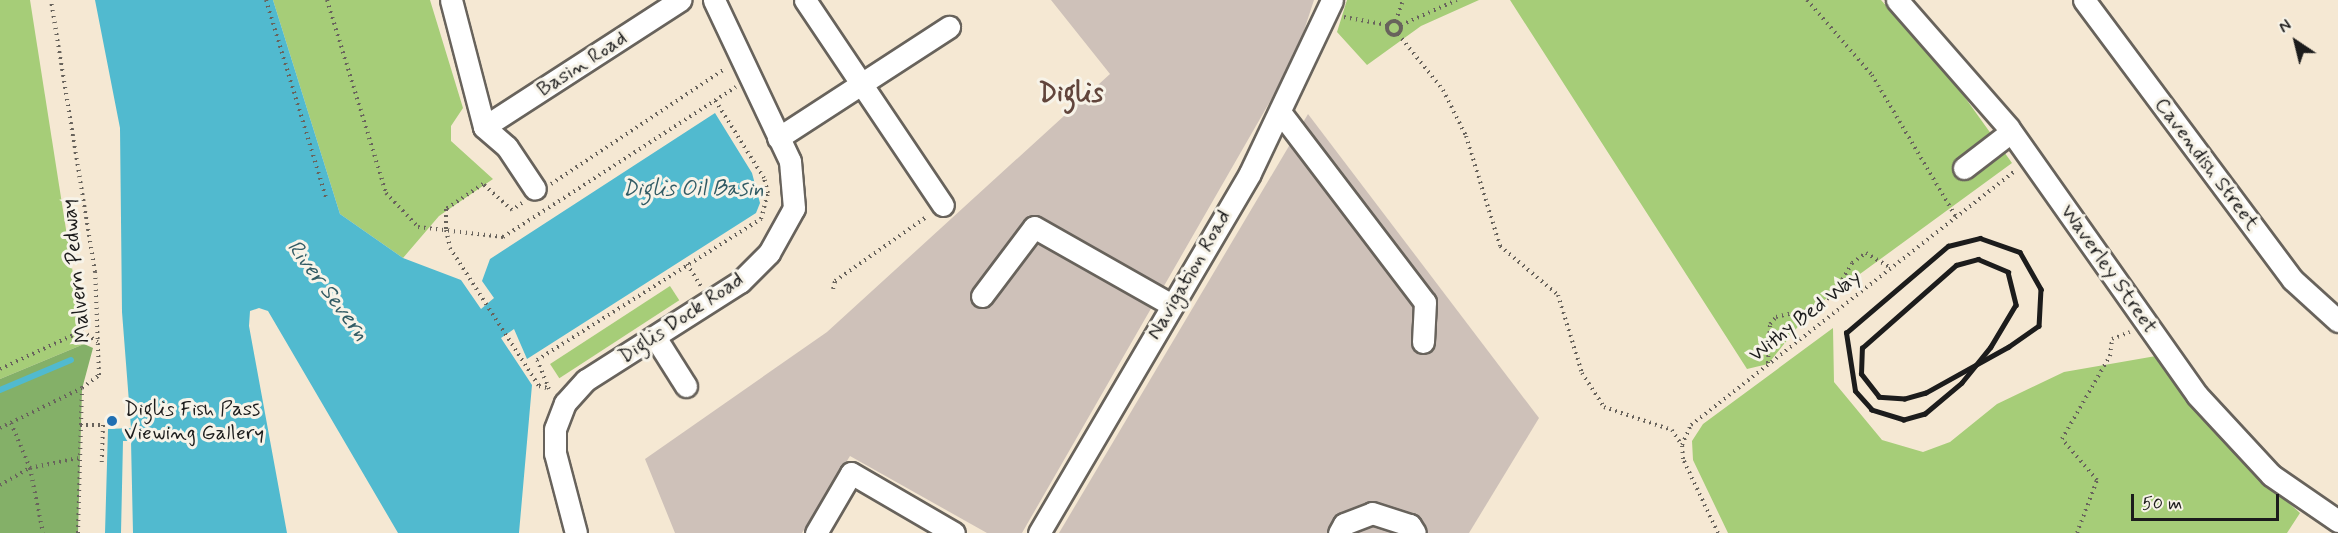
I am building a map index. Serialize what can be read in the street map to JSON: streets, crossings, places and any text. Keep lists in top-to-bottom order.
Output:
{
  "streets": {
    "street": [
      "Basin Road",
      "Cavendish Street",
      "Waverley Street",
      "Navigation Road",
      "Diglis Dock Road"
    ],
    "path": ["Malvern Pedway", "Withy Bed Way"]
  },
  "crossings": [
    ["Waverley Street", "Withy Bed Way"]
  ],
  "districts": ["Diglis"],
  "water": ["Diglis Oil Basin", "River Severn"],
  "places": ["Diglis Fish Pass Viewing Gallery"],
  "scale_bar": "50 m",
  "north": "top left"
}
